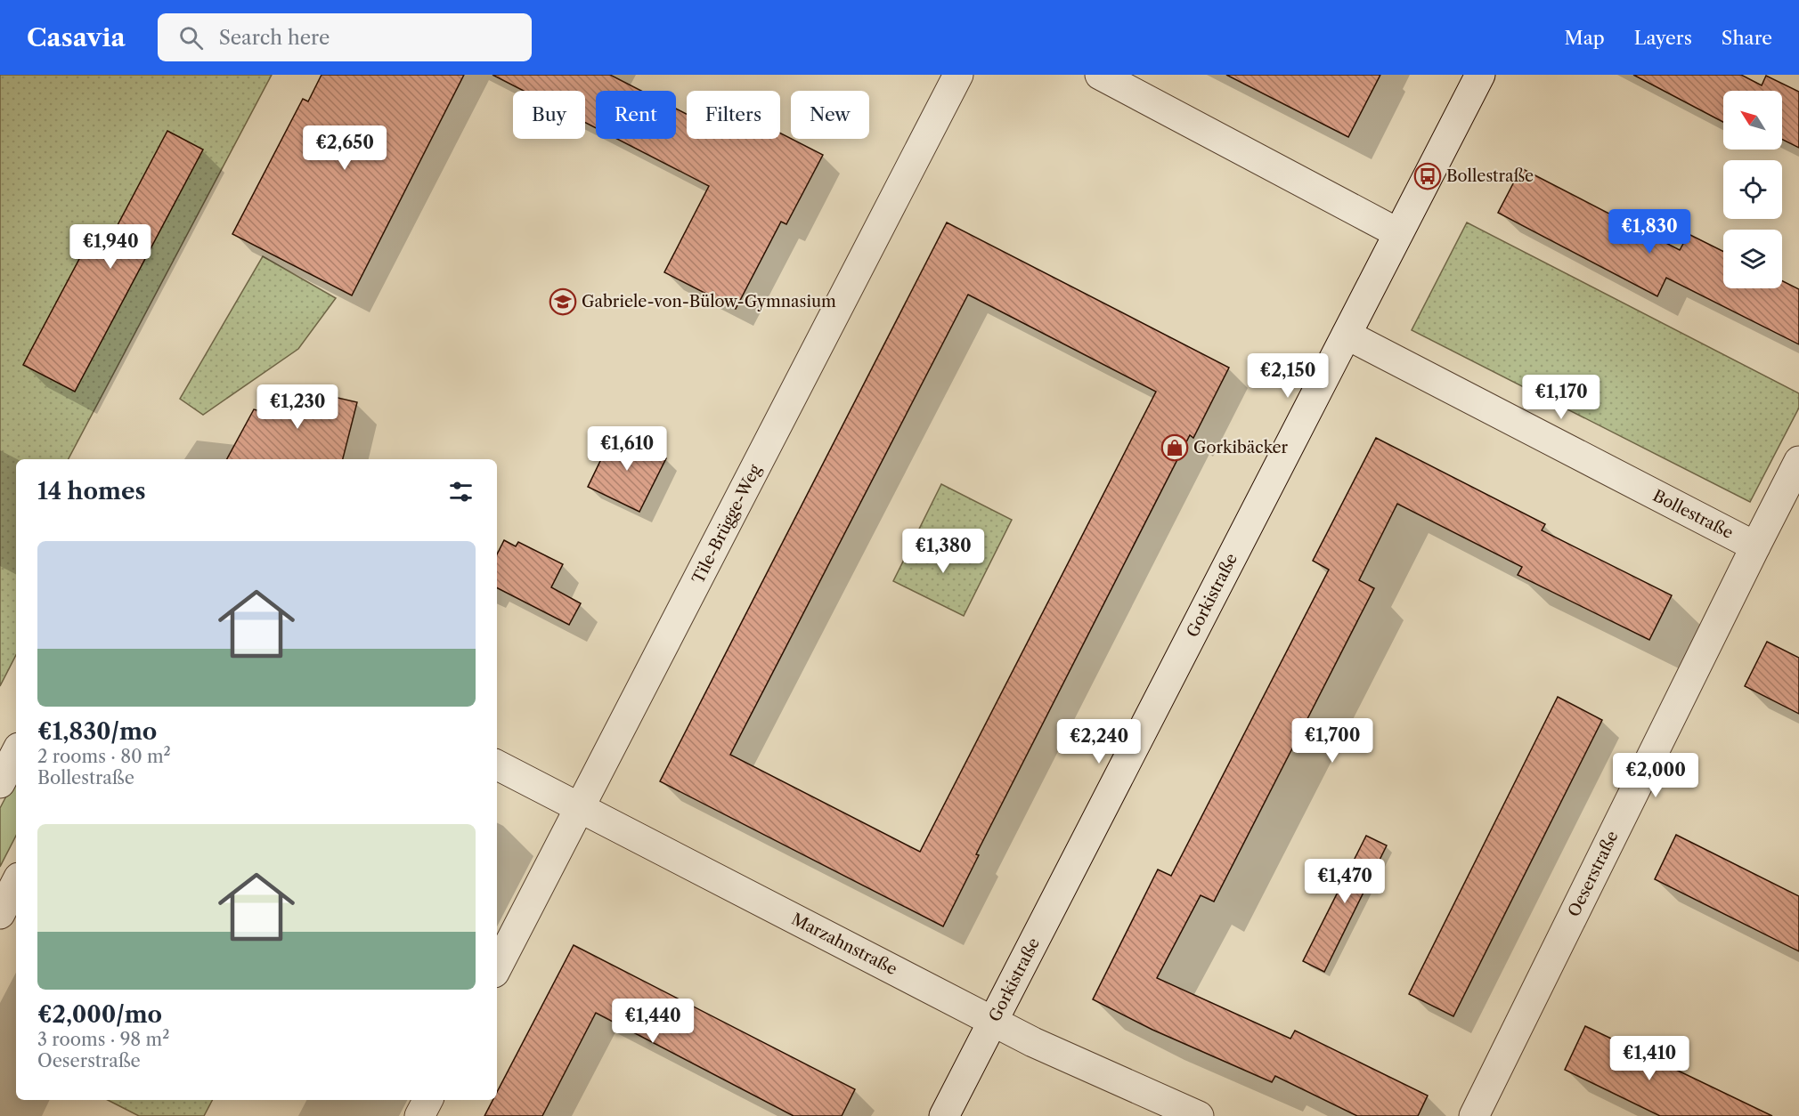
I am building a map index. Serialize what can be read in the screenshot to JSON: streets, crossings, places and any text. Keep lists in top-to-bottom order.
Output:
{
  "streets": {
    "street": [
      "Bollestraße",
      "Tile-Brügge-Weg",
      "Gorkistraße",
      "Oeserstraße",
      "Marzahnstraße"
    ]
  },
  "crossings": [
    ["Bollestraße", "Gorkistraße"],
    ["Bollestraße", "Oeserstraße"],
    ["Tile-Brügge-Weg", "Marzahnstraße"],
    ["Gorkistraße", "Marzahnstraße"]
  ],
  "places": {
    "bus stop": ["Bollestraße"],
    "school or university": ["Gabriele-von-Bülow-Gymnasium"],
    "shop": ["Gorkibäcker"]
  },
  "north": "top left",
  "page": {
    "header": "Casavia",
    "search": "Search here",
    "nav": ["Map", "Layers", "Share"],
    "chip": [
      "Buy",
      "Rent",
      "Filters",
      "New"
    ],
    "price": [
      "€2,650",
      "€1,830",
      "€1,940",
      "€2,150",
      "€1,170",
      "€1,230",
      "€1,610",
      "€1,380",
      "€1,700",
      "€2,240",
      "€2,000",
      "€1,470",
      "€1,440",
      "€1,410"
    ],
    "heading": "14 homes",
    "list": [
      {
        "name": "€1,830/mo",
        "note": "2 rooms · 80 m² · Bollestraße"
      },
      {
        "name": "€2,000/mo",
        "note": "3 rooms · 98 m² · Oeserstraße"
      }
    ]
  }
}
